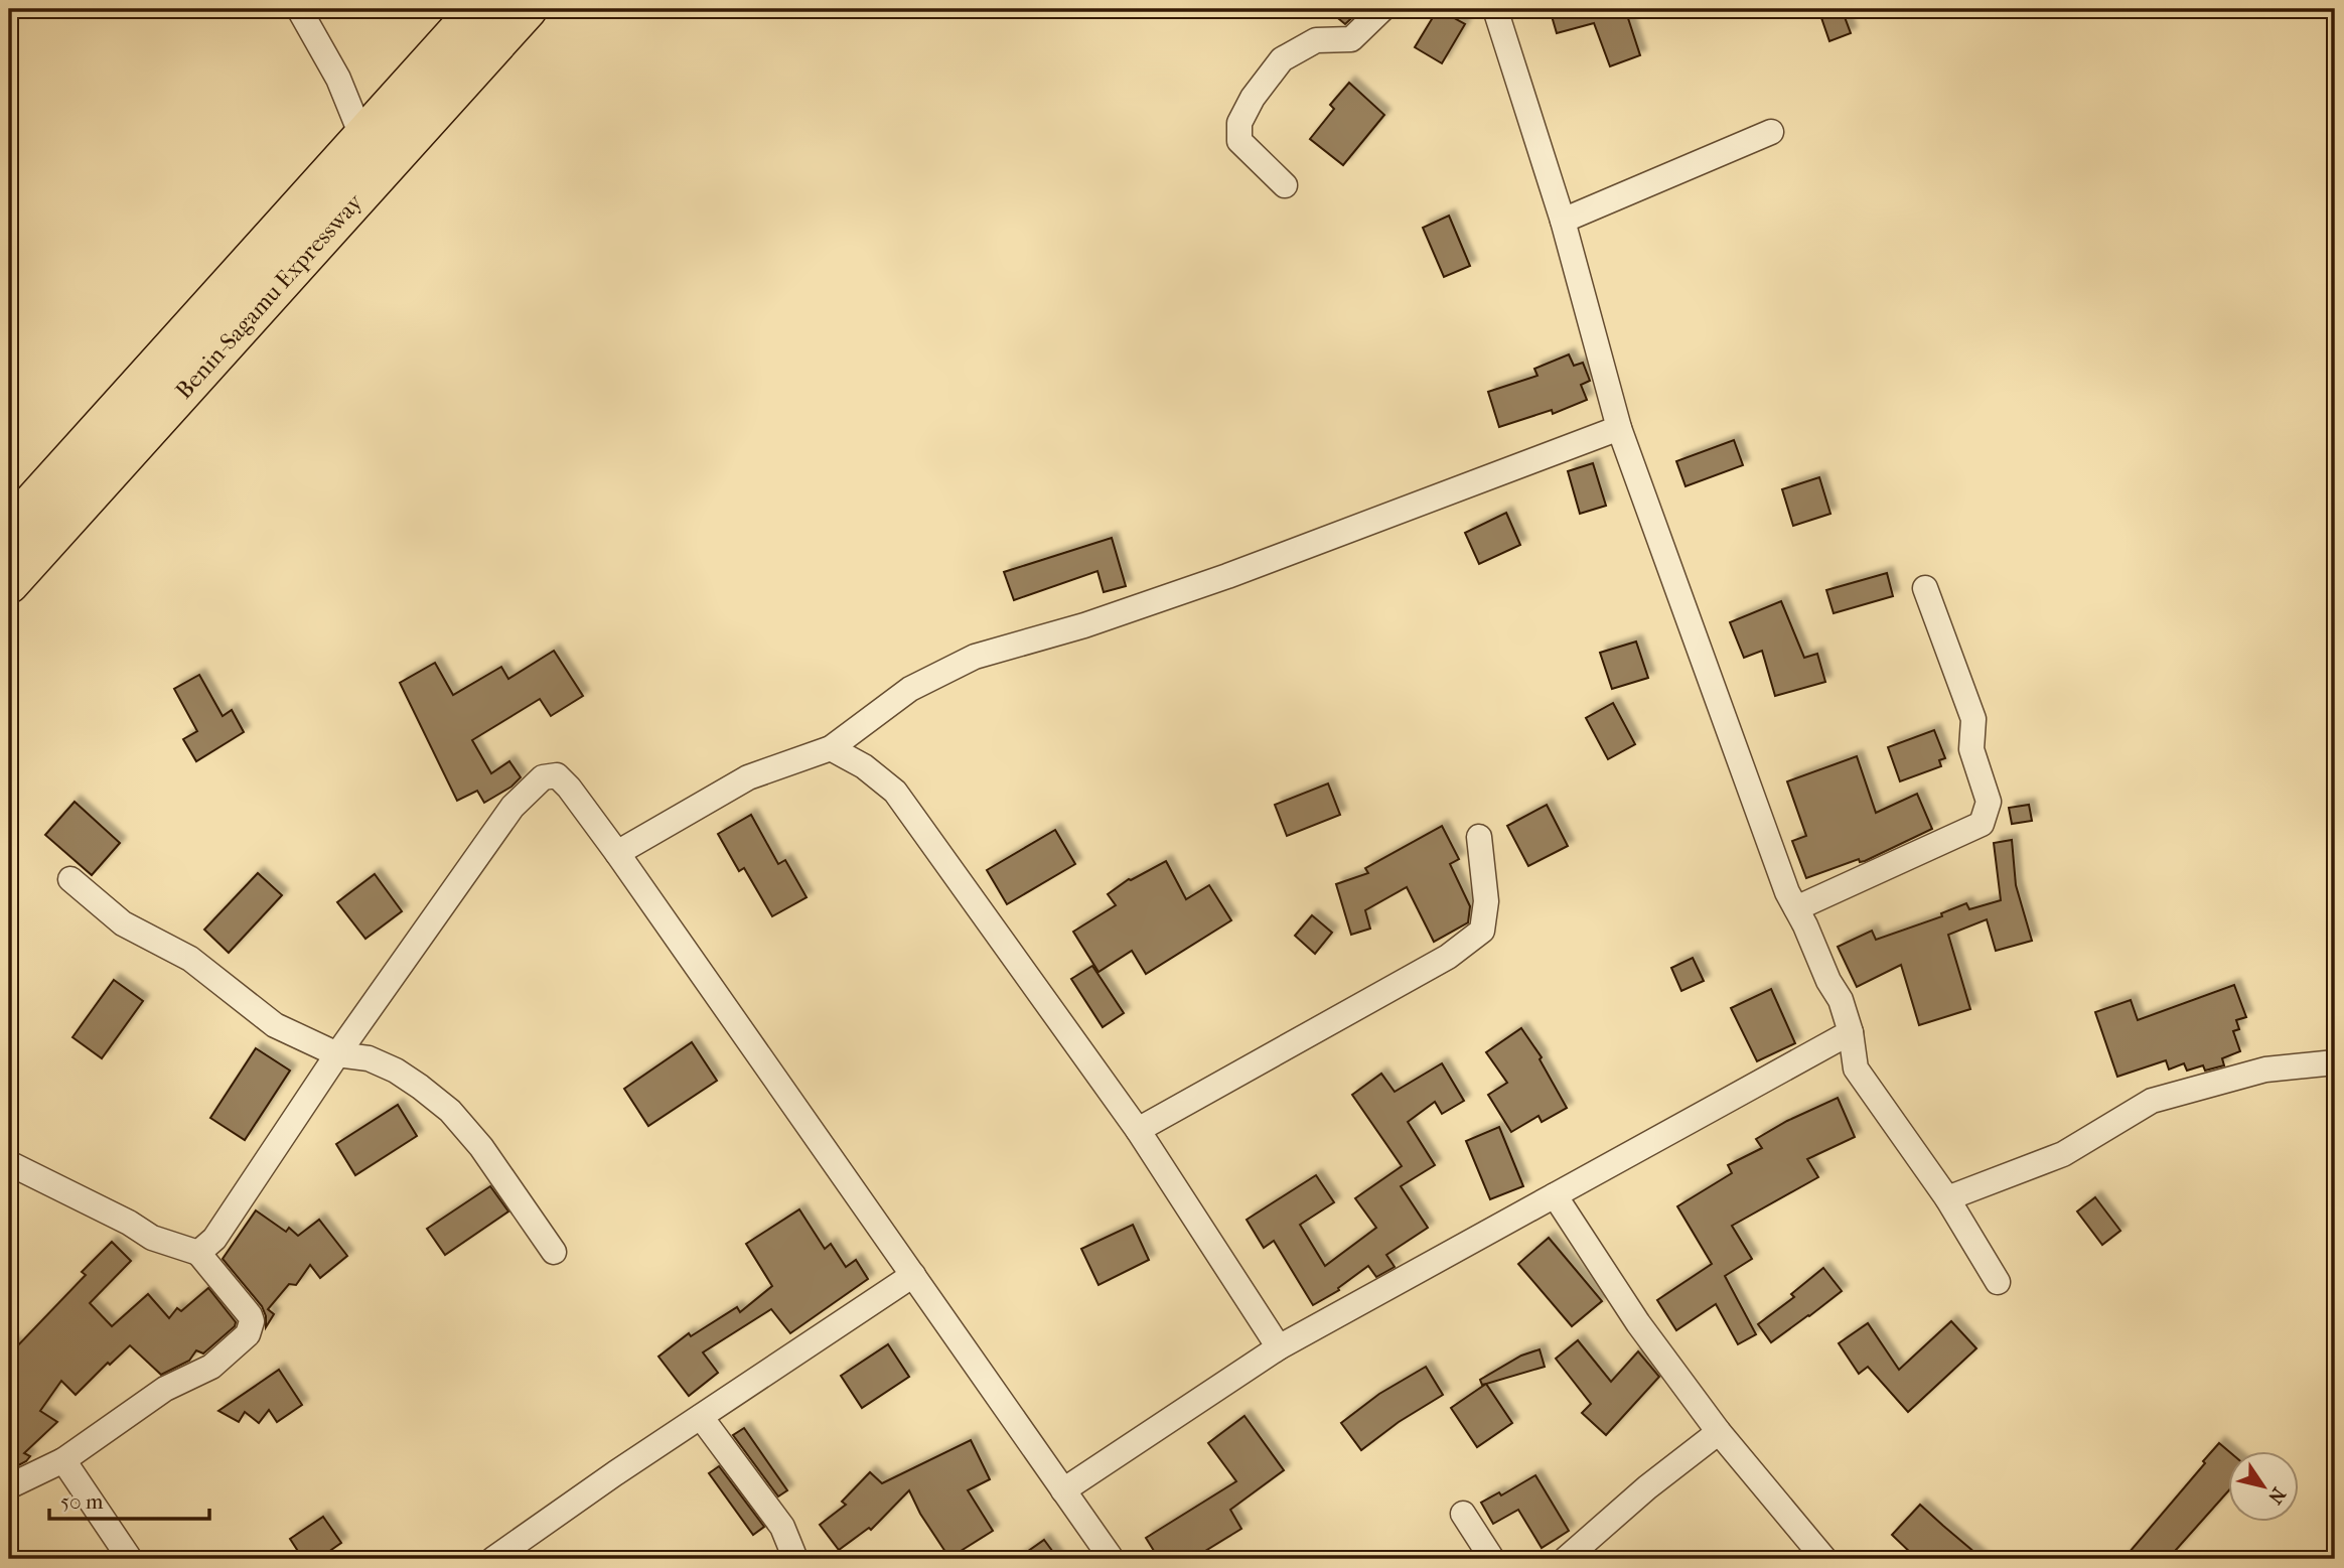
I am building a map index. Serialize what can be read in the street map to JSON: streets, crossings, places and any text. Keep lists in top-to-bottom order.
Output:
{
  "streets": {
    "highway": ["Benin-Sagamu Expressway"]
  },
  "scale_bar": "50 m",
  "north": "bottom right"
}
